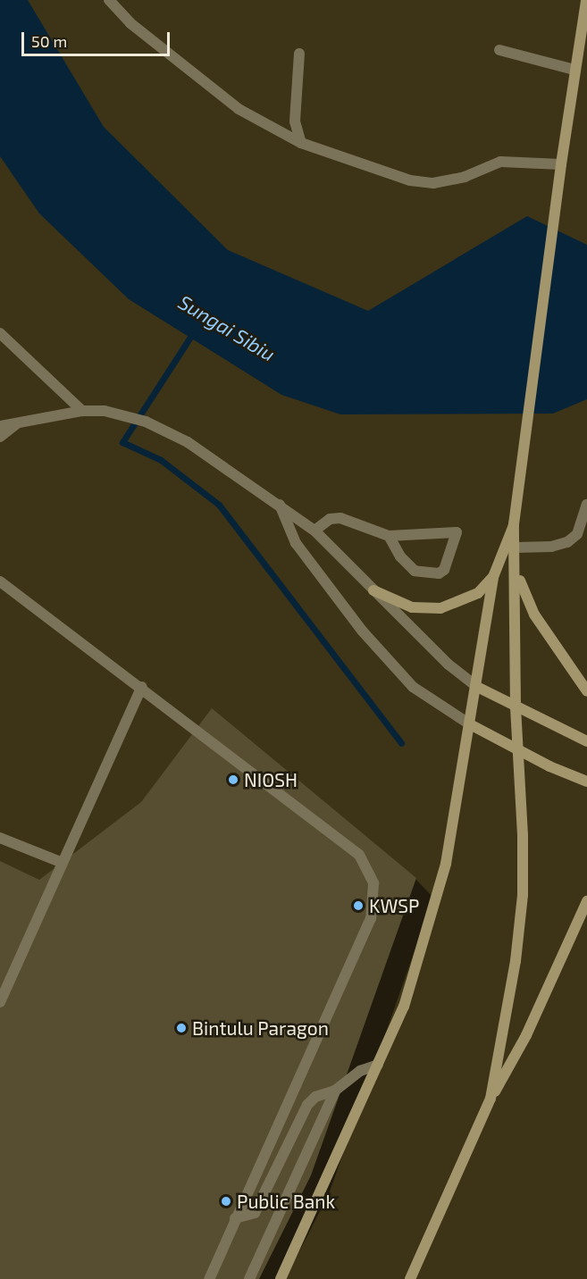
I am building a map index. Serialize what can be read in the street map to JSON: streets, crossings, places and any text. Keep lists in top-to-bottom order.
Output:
{
  "water": ["Sungai Sibiu"],
  "places": [
    "NIOSH",
    "KWSP",
    "Bintulu Paragon",
    "Public Bank"
  ],
  "scale_bar": "50 m"
}
